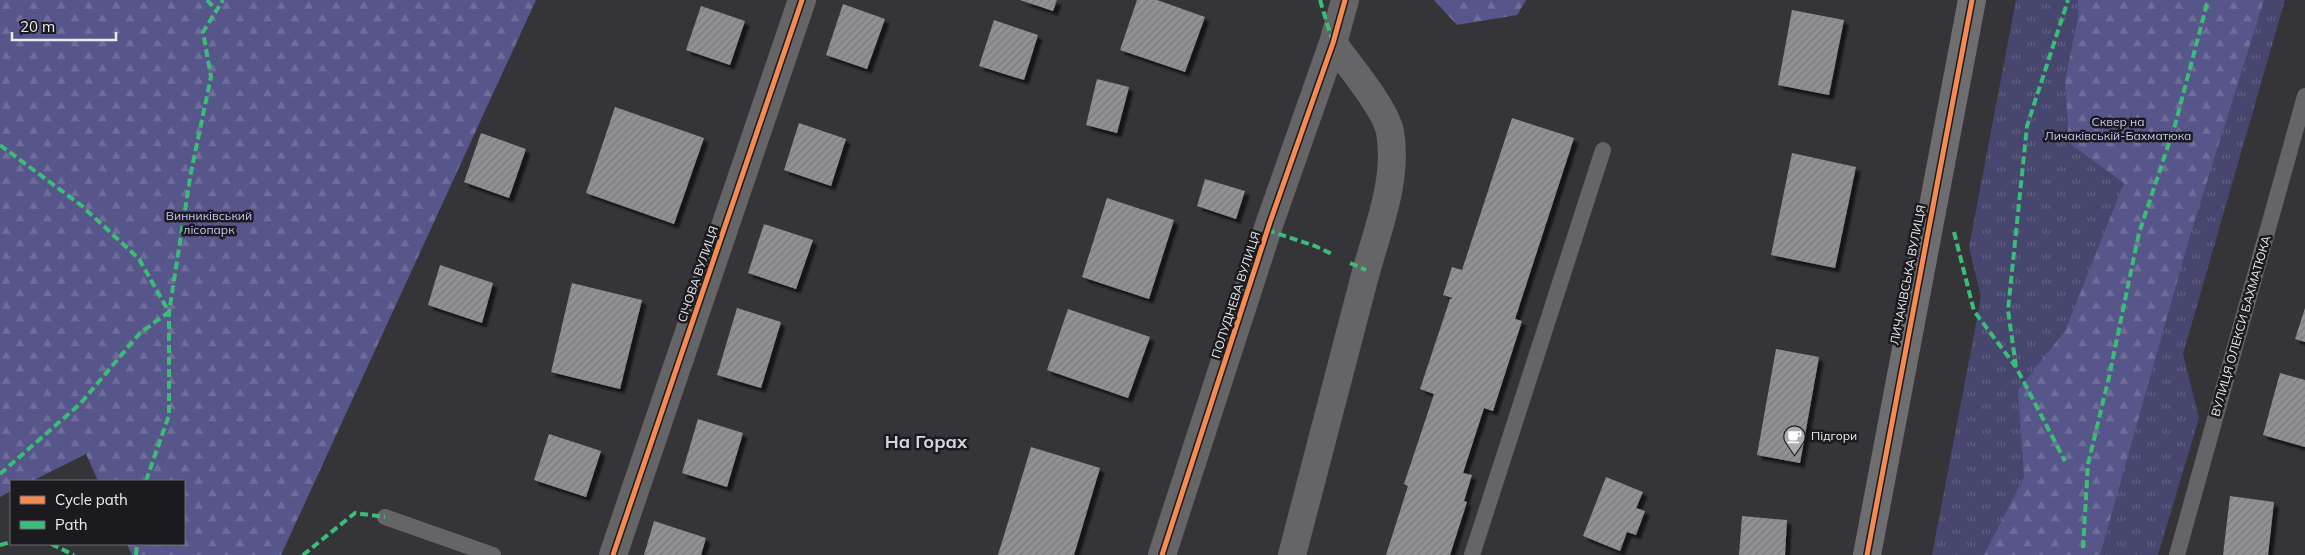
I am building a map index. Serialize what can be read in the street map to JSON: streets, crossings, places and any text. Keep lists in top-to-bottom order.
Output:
{
  "streets": {
    "main road": ["ЛИЧАКІВСЬКА ВУЛИЦЯ"],
    "street": ["СІЧОВА ВУЛИЦЯ", "ПОЛУДНЕВА ВУЛИЦЯ"],
    "lane": ["ВУЛИЦЯ ОЛЕКСИ БАХМАТЮКА"]
  },
  "districts": ["На Горах"],
  "parks": ["Сквер на Личаківській-Бахматюка", "Винниківський лісопарк"],
  "places": {
    "cafe": ["Підгори"]
  },
  "legend": ["Cycle path", "Path"],
  "scale_bar": "20 m"
}
